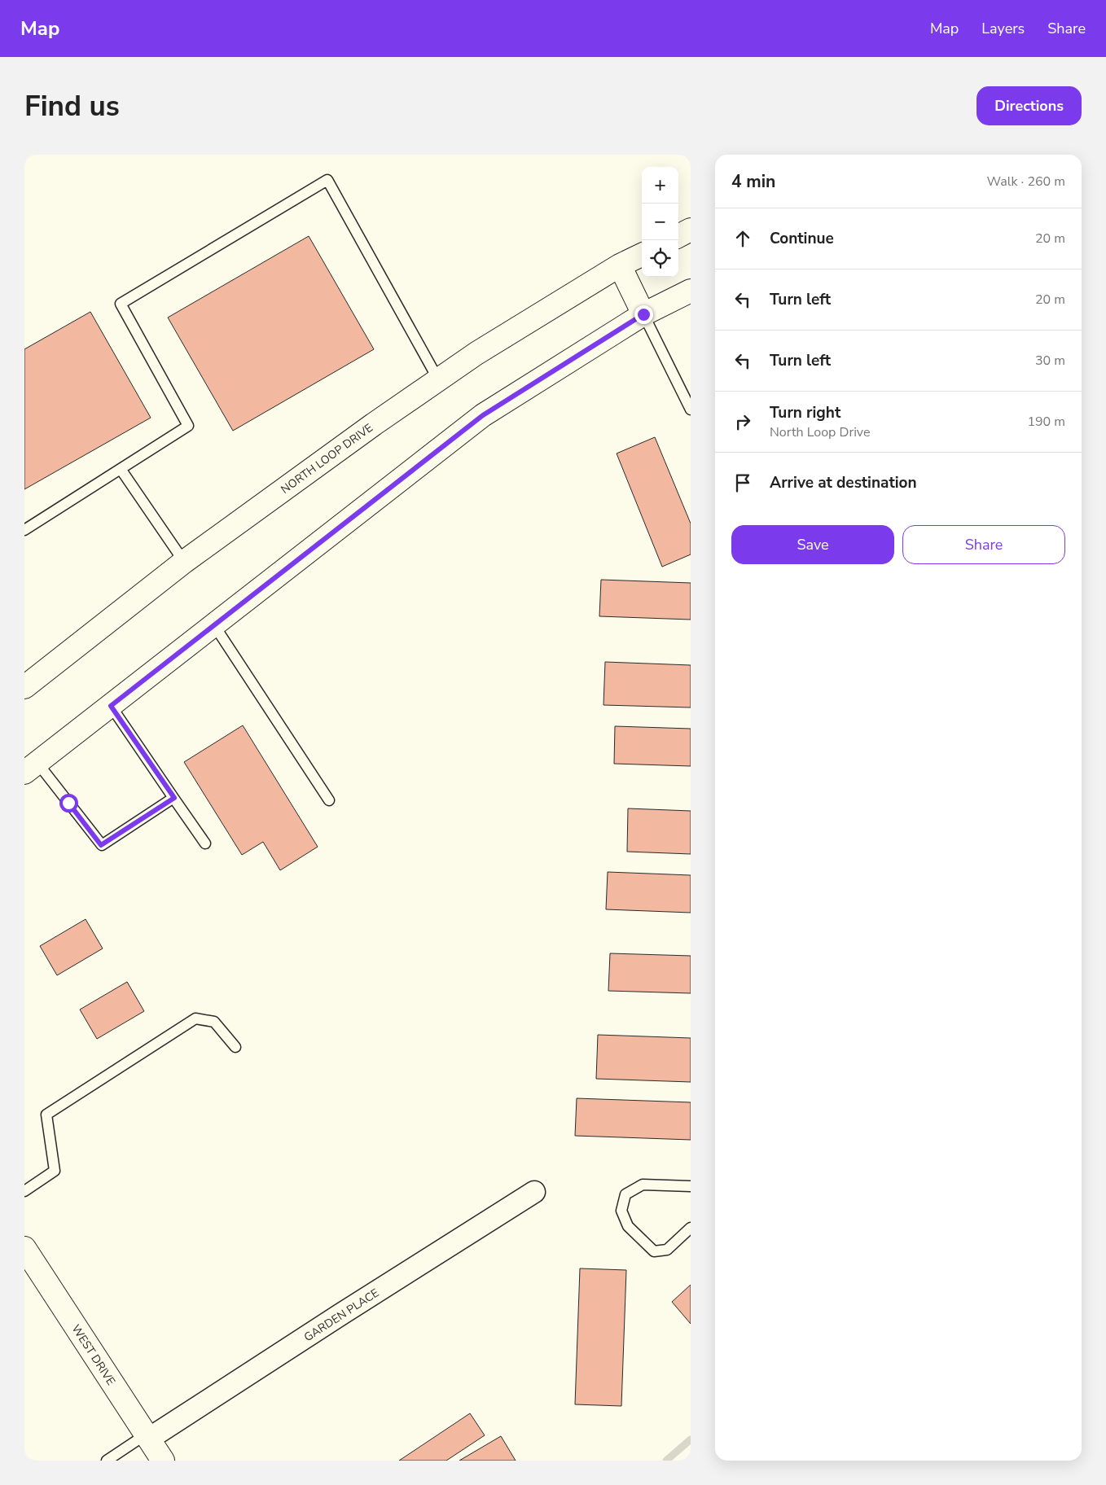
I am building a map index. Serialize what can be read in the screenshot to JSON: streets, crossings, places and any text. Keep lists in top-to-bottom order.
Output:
{
  "streets": {
    "main road": ["NORTH LOOP DRIVE", "WEST DRIVE"],
    "street": ["GARDEN PLACE"]
  },
  "crossings": [
    ["GARDEN PLACE", "WEST DRIVE"]
  ],
  "page": {
    "header": "Map",
    "nav": ["Map", "Layers", "Share"],
    "buttons": [
      "Directions",
      ["Save", "Share"]
    ],
    "title": "Find us",
    "heading": ["4 min", "Walk · 260 m"],
    "map_buttons": ["+", "−"],
    "list": [
      ["Continue", "20 m"],
      ["Turn left", "20 m"],
      ["Turn left", "30 m"],
      ["Turn right", "North Loop Drive", "190 m"],
      "Arrive at destination"
    ]
  }
}
